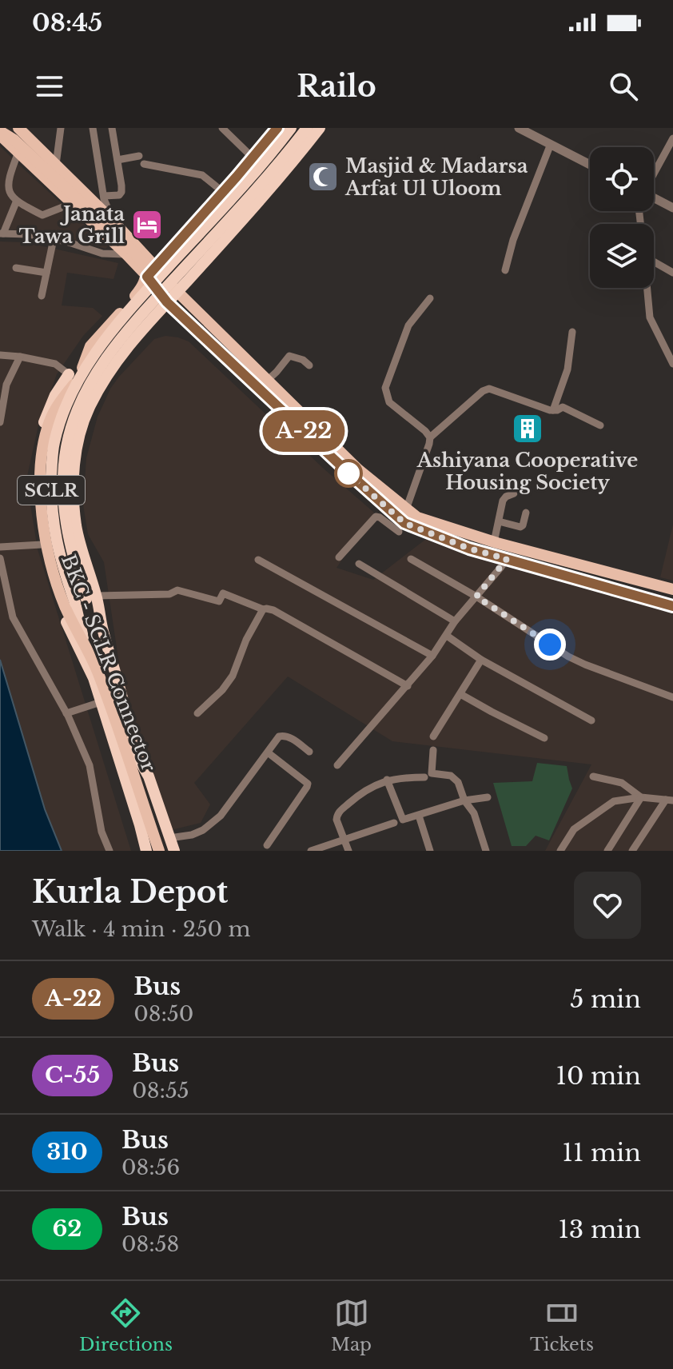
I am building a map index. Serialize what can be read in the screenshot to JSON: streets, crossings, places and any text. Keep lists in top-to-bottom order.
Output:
{
  "streets": {
    "highway": ["SCLR"],
    "main road": ["BKC - SCLR Connector"]
  },
  "crossings": [
    ["SCLR", "BKC - SCLR Connector"]
  ],
  "places": {
    "mosque": ["Masjid & Madarsa Arfat Ul Uloom"],
    "hotel": ["Janata Tawa Grill"],
    "building": ["Ashiyana Cooperative Housing Society"]
  },
  "lines": ["bus line A-22"],
  "page": {
    "status": "08:45",
    "header": "Railo",
    "on_map": "A-22",
    "heading": ["Kurla Depot", "Walk · 4 min · 250 m"],
    "list": [
      {
        "mark": "A-22",
        "name": "Bus",
        "note": "08:50",
        "value": "5 min"
      },
      {
        "mark": "C-55",
        "name": "Bus",
        "note": "08:55",
        "value": "10 min"
      },
      {
        "mark": "310",
        "name": "Bus",
        "note": "08:56",
        "value": "11 min"
      },
      {
        "mark": "62",
        "name": "Bus",
        "note": "08:58",
        "value": "13 min"
      }
    ],
    "tabs": ["Directions", "Map", "Tickets"]
  }
}
